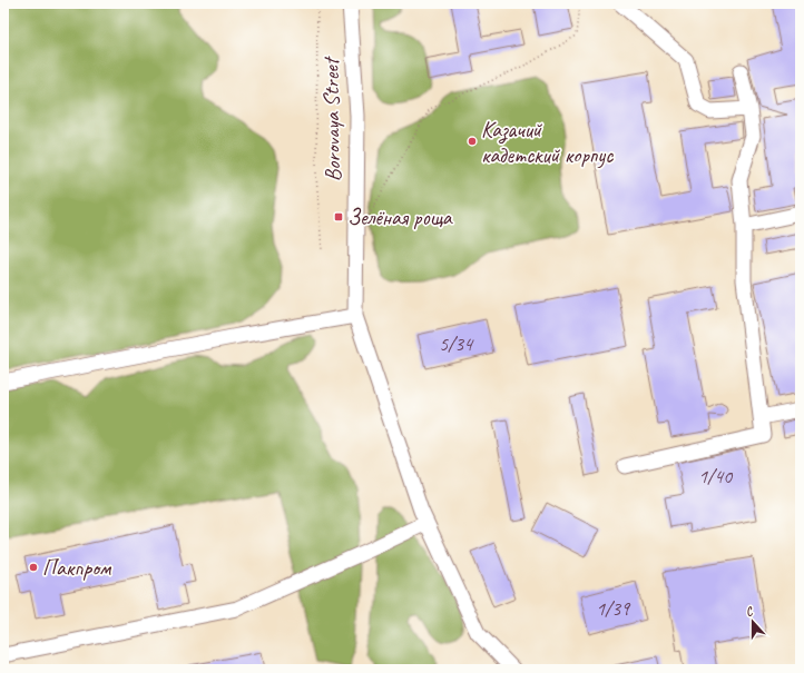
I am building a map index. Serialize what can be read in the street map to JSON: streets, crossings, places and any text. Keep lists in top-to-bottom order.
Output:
{
  "streets": {
    "street": ["Borovaya Street"]
  },
  "places": {
    "other": ["Казачий кадетский корпус", "Пакпром"],
    "transit": ["Зелёная роща"]
  },
  "house_numbers": ["5/34", "1/40", "1/39"],
  "north": "top"
}
